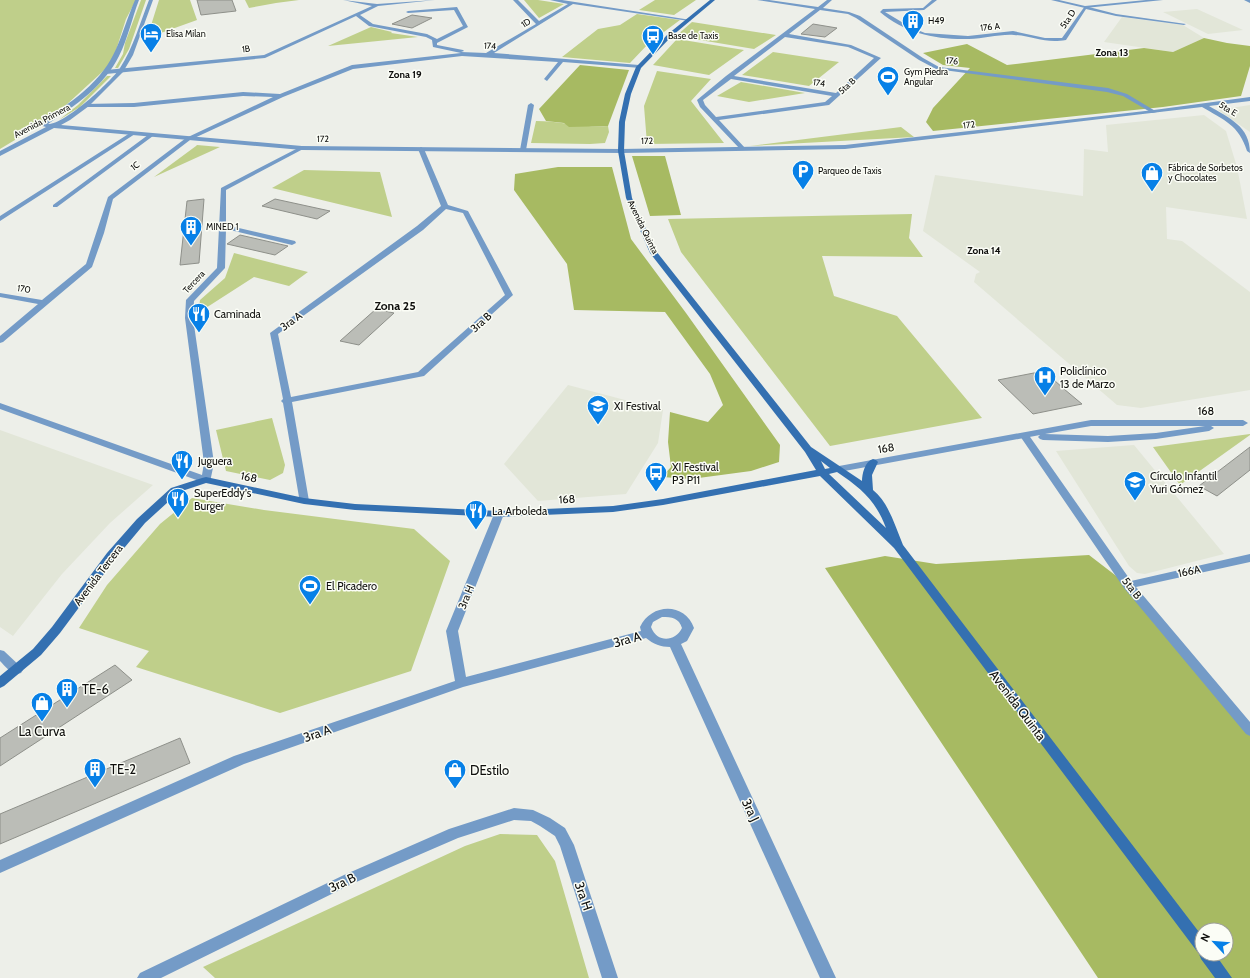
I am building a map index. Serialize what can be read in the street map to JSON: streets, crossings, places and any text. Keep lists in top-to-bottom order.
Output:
{
  "streets": {
    "main road": ["Avenida Quinta", "168", "Avenida Tercera"],
    "street": [
      "5ta D",
      "1D",
      "176 A",
      "174",
      "1B",
      "176",
      "5ta B",
      "5ta E",
      "Avenida Primera",
      "172",
      "1C",
      "Tercera",
      "170",
      "3ra A",
      "3ra B",
      "166A",
      "3ra H",
      "3ra J"
    ]
  },
  "crossings": [
    ["5ta D", "176 A"],
    ["1D", "174"],
    ["174", "5ta B"],
    ["174", "1C"],
    ["174", "Avenida Quinta"],
    ["1B", "Avenida Primera"],
    ["176", "172"],
    ["5ta B", "168"],
    ["5ta B", "166A"],
    ["5ta E", "172"],
    ["Avenida Primera", "172"],
    ["172", "1C"],
    ["172", "Avenida Quinta"],
    ["172", "Tercera"],
    ["1C", "170"],
    ["Avenida Quinta", "168"],
    ["Tercera", "168"],
    ["Tercera", "Avenida Tercera"],
    ["3ra A", "3ra B"],
    ["3ra A", "168"],
    ["3ra A", "3ra H"],
    ["3ra A", "3ra J"],
    ["3ra B", "3ra H"],
    ["168", "Avenida Tercera"],
    ["168", "3ra H"]
  ],
  "districts": [
    "Zona 13",
    "Zona 19",
    "Zona 14",
    "Zona 25"
  ],
  "places": {
    "building": [
      "H49",
      "MINED 1",
      "TE-6",
      "TE-2"
    ],
    "hotel": ["Elisa Milan"],
    "bus stop": ["Base de Taxis", "XI Festival P3 P11"],
    "sports": ["Gym Piedra Angular", "El Picadero"],
    "parking": ["Parqueo de Taxis"],
    "shop": ["Fábrica de Sorbetos y Chocolates", "La Curva", "DEstilo"],
    "restaurant": [
      "Caminada",
      "Juguera",
      "SuperEddy's Burger",
      "La Arboleda"
    ],
    "hospital": ["Policlínico 13 de Marzo"],
    "school or university": ["XI Festival", "Círculo Infantil Yuri Gómez"]
  },
  "north": "top left"
}
